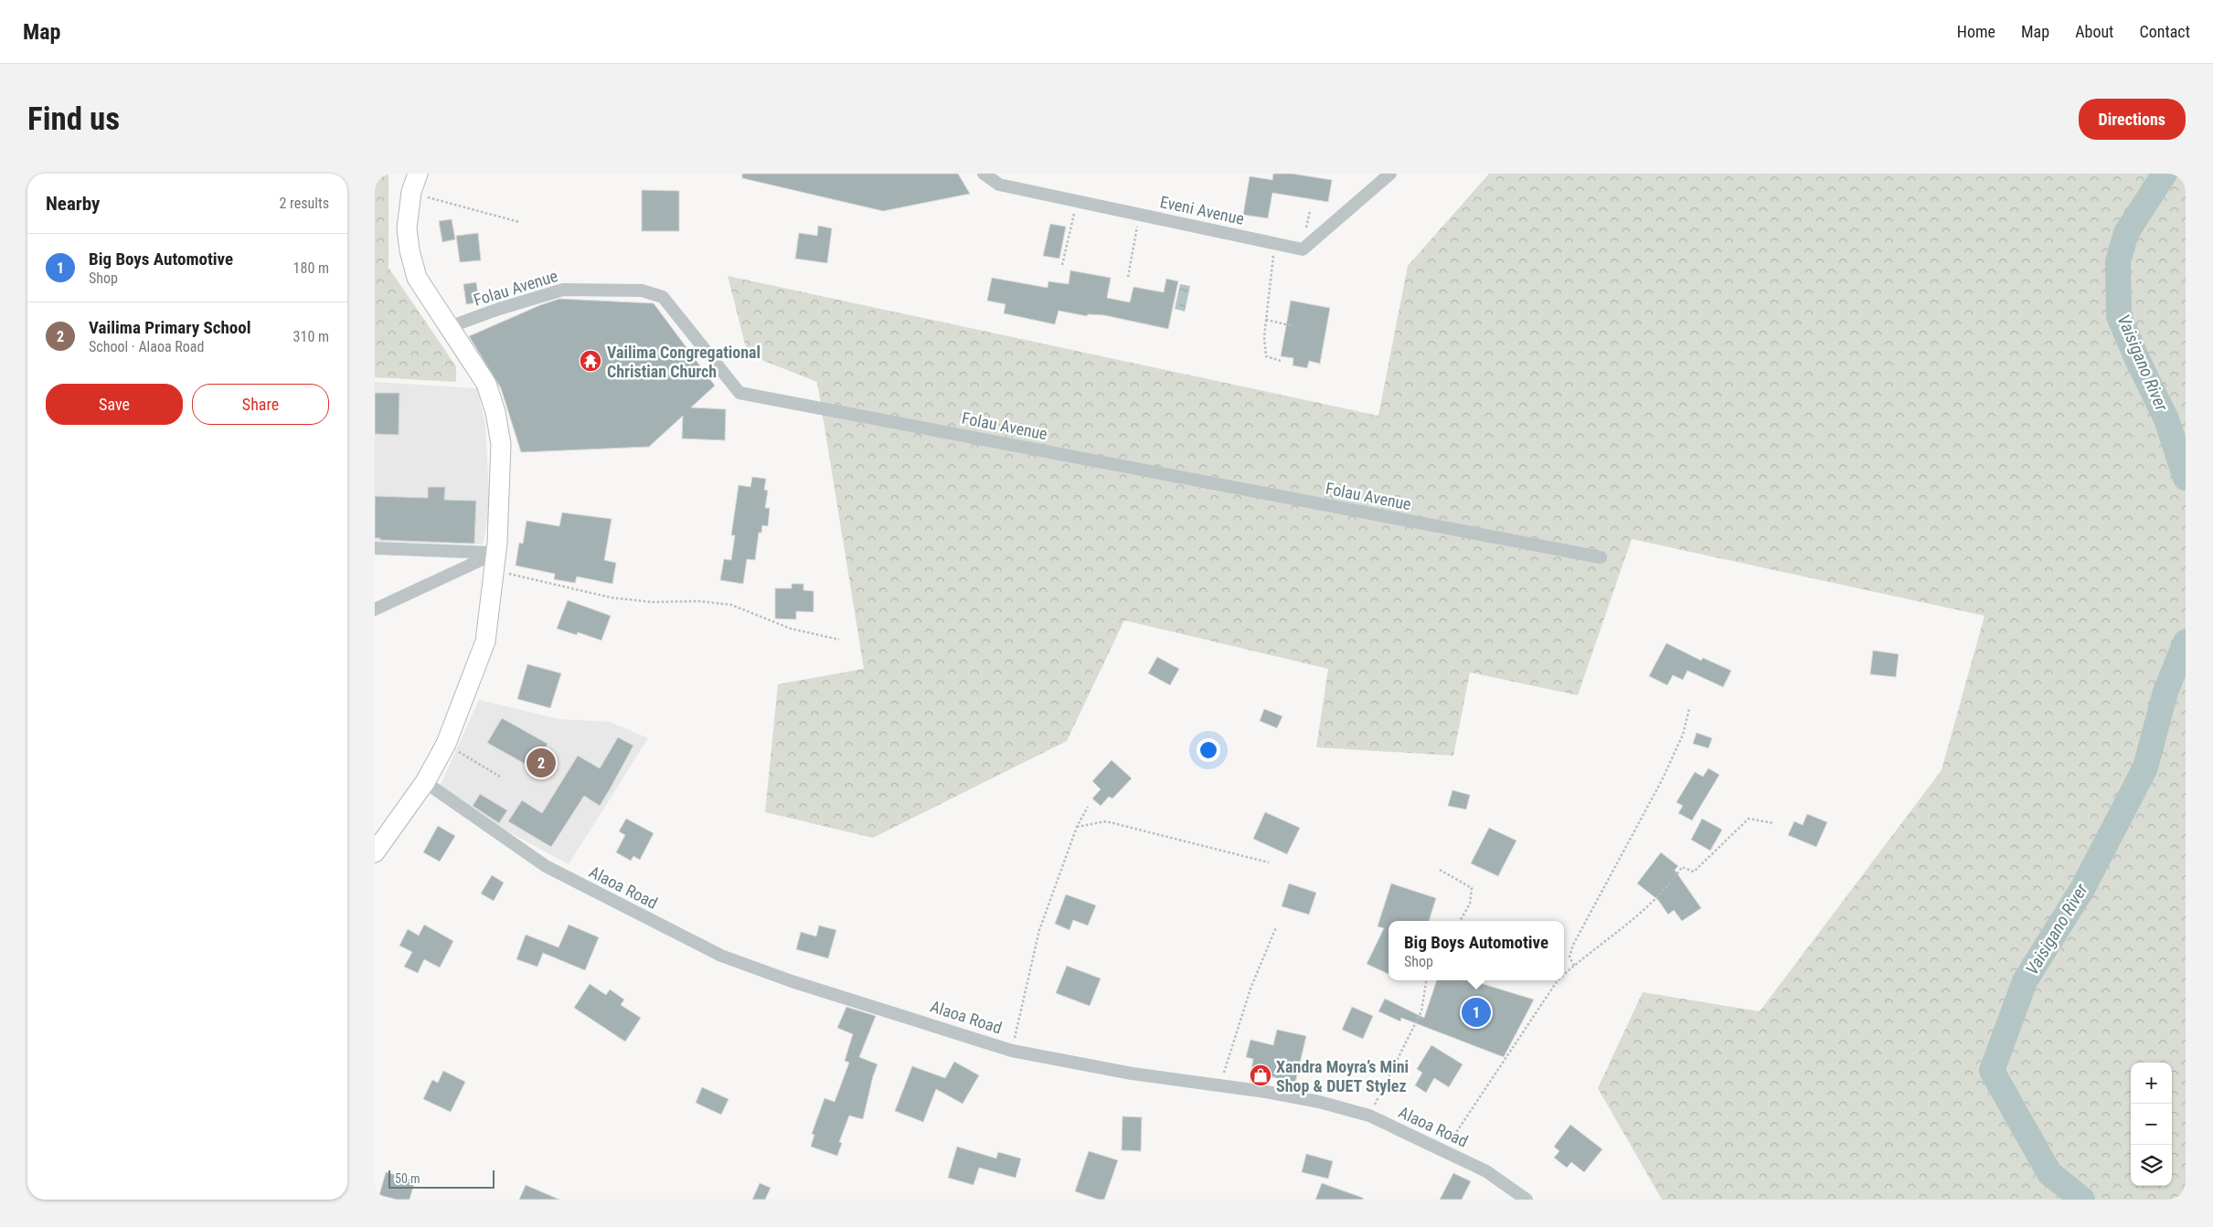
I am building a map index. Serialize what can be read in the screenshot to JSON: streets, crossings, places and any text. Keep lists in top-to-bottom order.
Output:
{
  "streets": {
    "street": ["Eveni Avenue", "Folau Avenue", "Alaoa Road"]
  },
  "water": ["Vaisigano River"],
  "places": {
    "temple": ["Vailima Congregational Christian Church"],
    "shop": ["Xandra Moyra’s Mini Shop & DUET Stylez"]
  },
  "scale_bar": "50 m",
  "page": {
    "header": "Map",
    "nav": [
      "Home",
      "Map",
      "About",
      "Contact"
    ],
    "buttons": [
      "Directions",
      ["Save", "Share"]
    ],
    "title": "Find us",
    "heading": ["Nearby", "2 results"],
    "list": [
      {
        "mark": "1",
        "name": "Big Boys Automotive",
        "note": "Shop",
        "value": "180 m"
      },
      {
        "mark": "2",
        "name": "Vailima Primary School",
        "note": "School · Alaoa Road",
        "value": "310 m"
      }
    ],
    "pins": ["2", "1"],
    "popup": ["Big Boys Automotive", "Shop"],
    "map_buttons": ["+", "−"],
    "scale": "50 m"
  }
}
